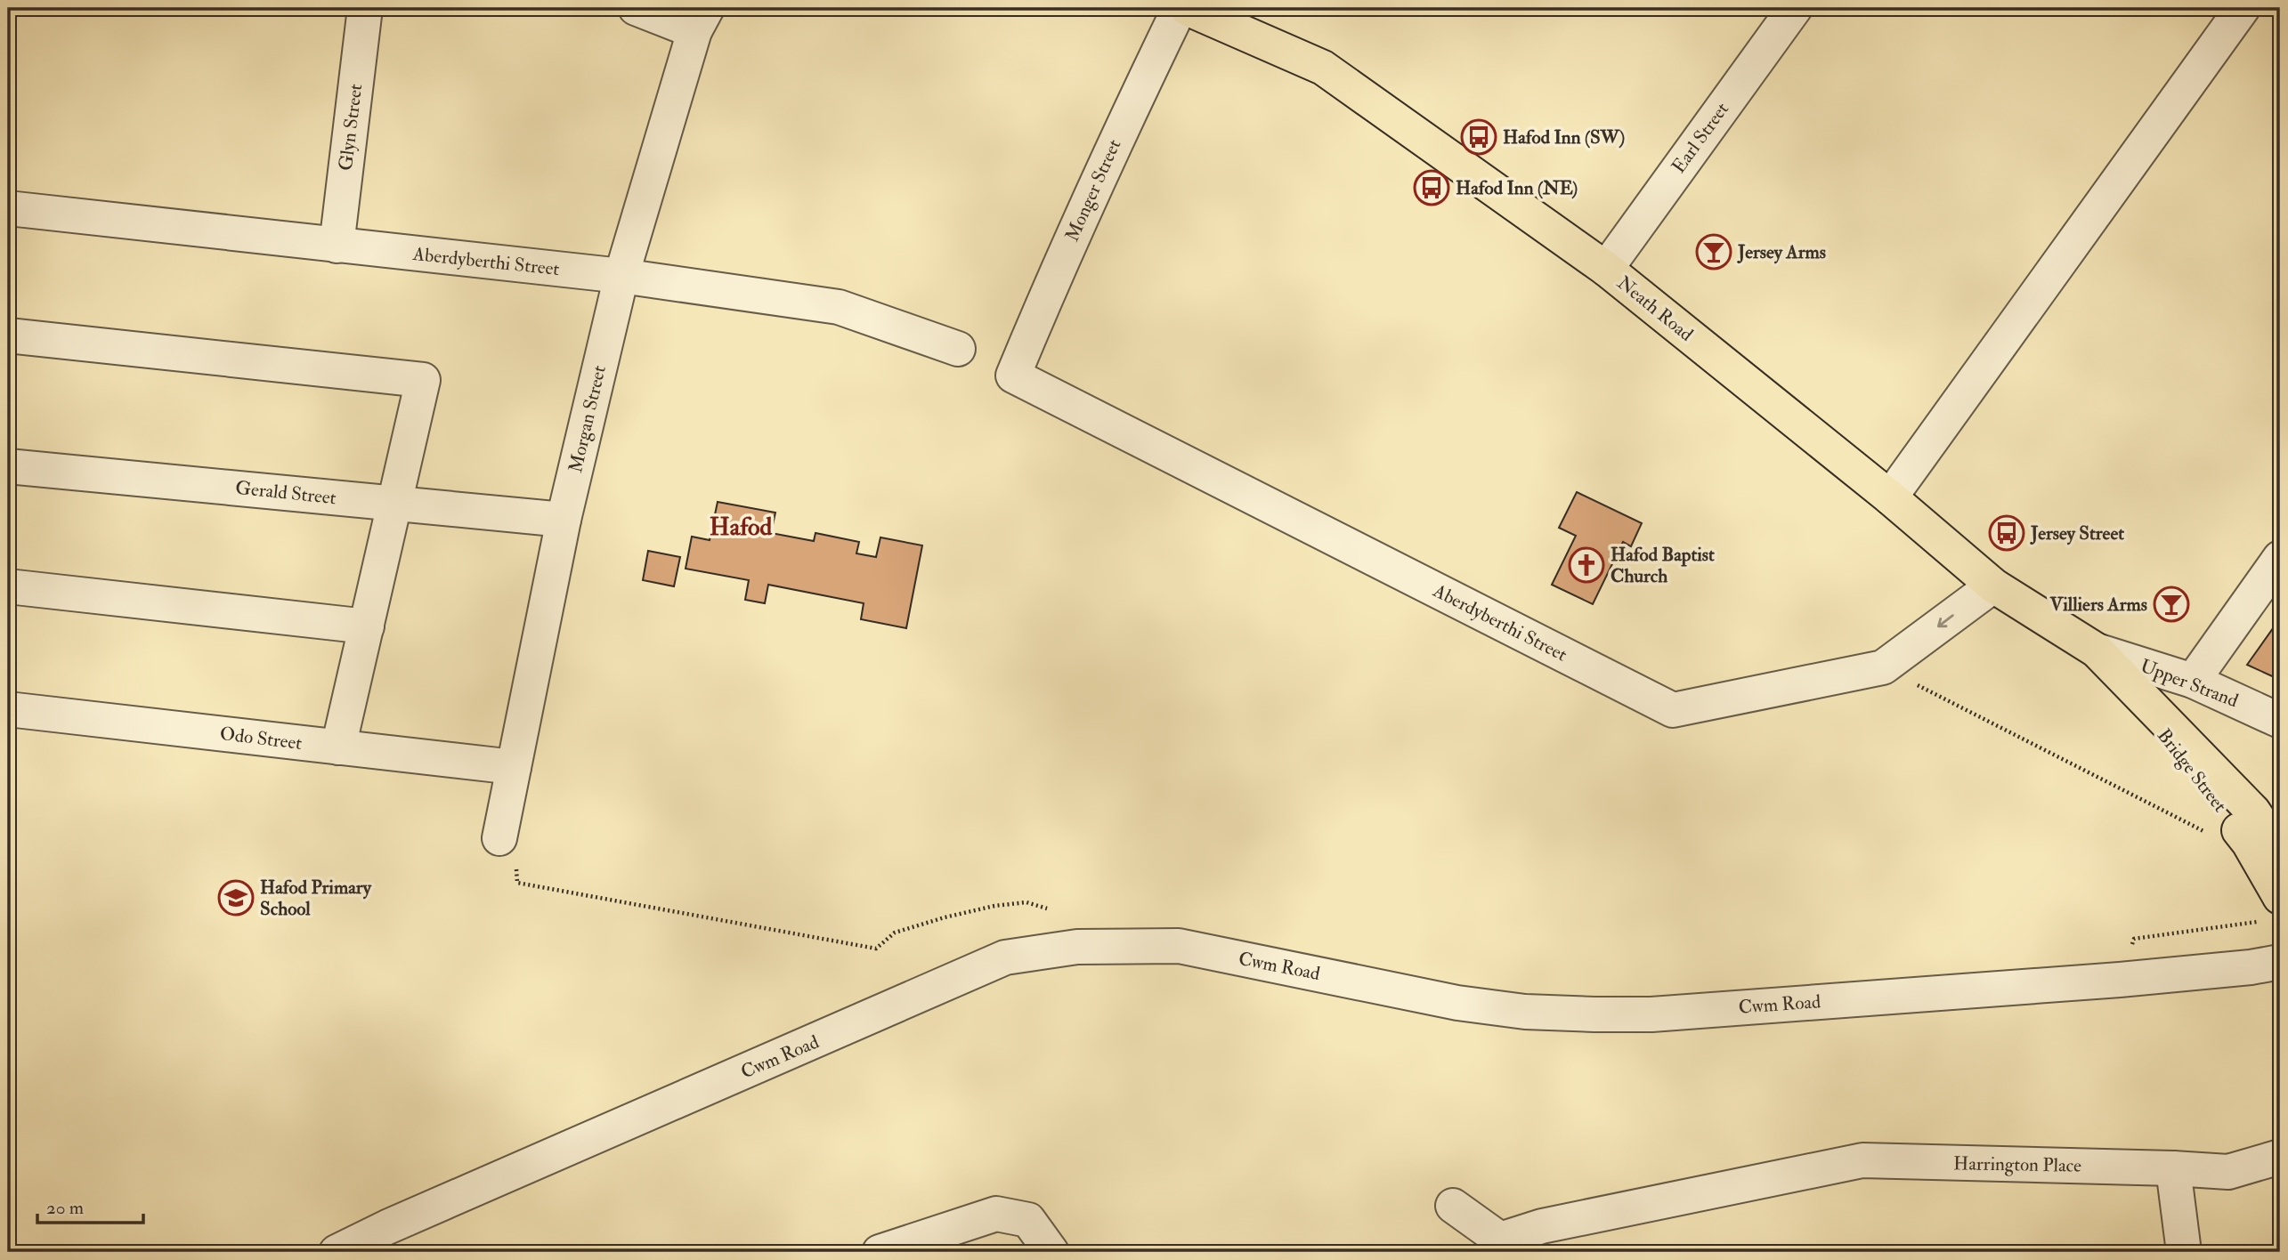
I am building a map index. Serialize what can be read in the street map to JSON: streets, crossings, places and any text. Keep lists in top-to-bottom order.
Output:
{
  "streets": {
    "main road": ["Neath Road"],
    "street": [
      "Glyn Street",
      "Earl Street",
      "Monger Street",
      "Aberdyberthi Street",
      "Morgan Street",
      "Gerald Street",
      "Upper Strand",
      "Odo Street",
      "Cwm Road",
      "Harrington Place"
    ]
  },
  "crossings": [
    ["Glyn Street", "Aberdyberthi Street"],
    ["Earl Street", "Neath Road"],
    ["Monger Street", "Aberdyberthi Street"],
    ["Aberdyberthi Street", "Neath Road"],
    ["Aberdyberthi Street", "Morgan Street"],
    ["Neath Road", "Upper Strand"],
    ["Morgan Street", "Gerald Street"],
    ["Morgan Street", "Odo Street"]
  ],
  "districts": ["Hafod"],
  "places": {
    "bus stop": ["Hafod Inn (SW)", "Hafod Inn (NE)", "Jersey Street"],
    "bar": ["Jersey Arms", "Villiers Arms"],
    "church": ["Hafod Baptist Church"],
    "school or university": ["Hafod Primary School"]
  },
  "scale_bar": "20 m"
}
